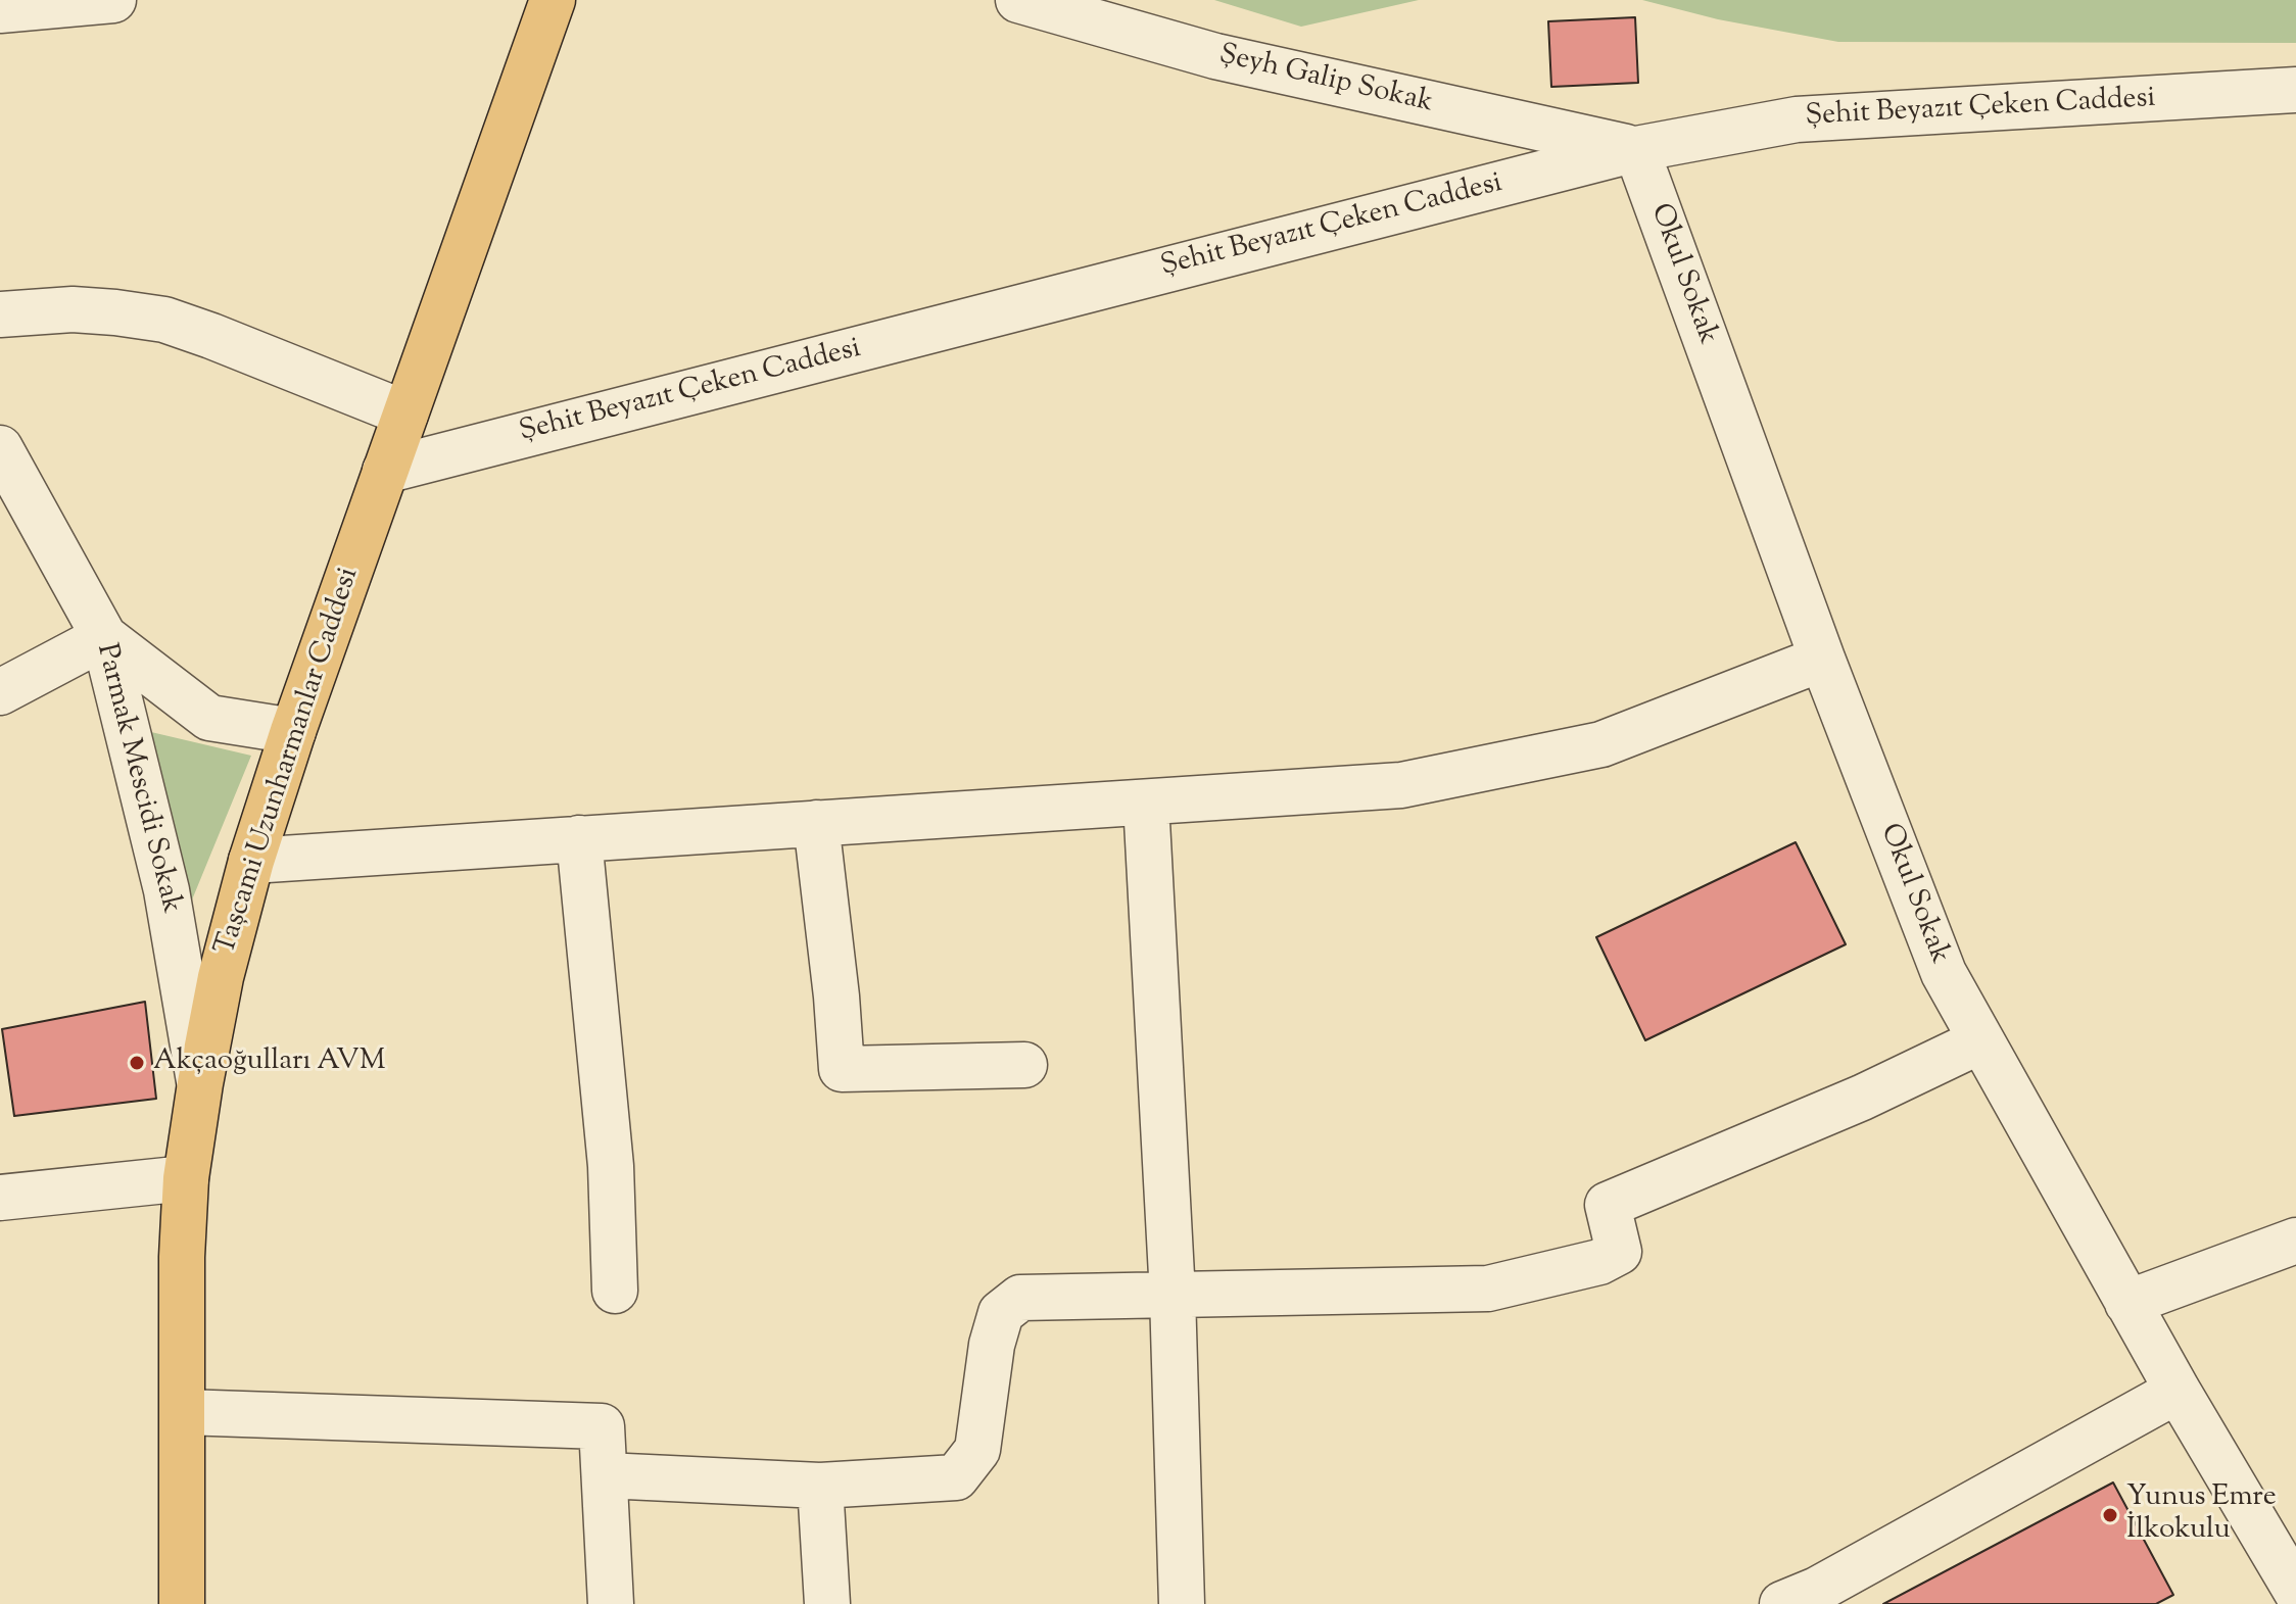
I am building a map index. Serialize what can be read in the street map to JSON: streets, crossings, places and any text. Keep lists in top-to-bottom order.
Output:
{
  "streets": {
    "main road": ["Taşcami Uzunharmanlar Caddesi"],
    "street": [
      "Şeyh Galip Sokak",
      "Şehit Beyazıt Çeken Caddesi",
      "Okul Sokak",
      "Parmak Mescidi Sokak"
    ]
  },
  "crossings": [
    ["Şeyh Galip Sokak", "Şehit Beyazıt Çeken Caddesi"],
    ["Şeyh Galip Sokak", "Okul Sokak"],
    ["Şehit Beyazıt Çeken Caddesi", "Okul Sokak"],
    ["Şehit Beyazıt Çeken Caddesi", "Taşcami Uzunharmanlar Caddesi"],
    ["Taşcami Uzunharmanlar Caddesi", "Parmak Mescidi Sokak"]
  ],
  "places": ["Akçaoğulları AVM", "Yunus Emre İlkokulu"]
}
